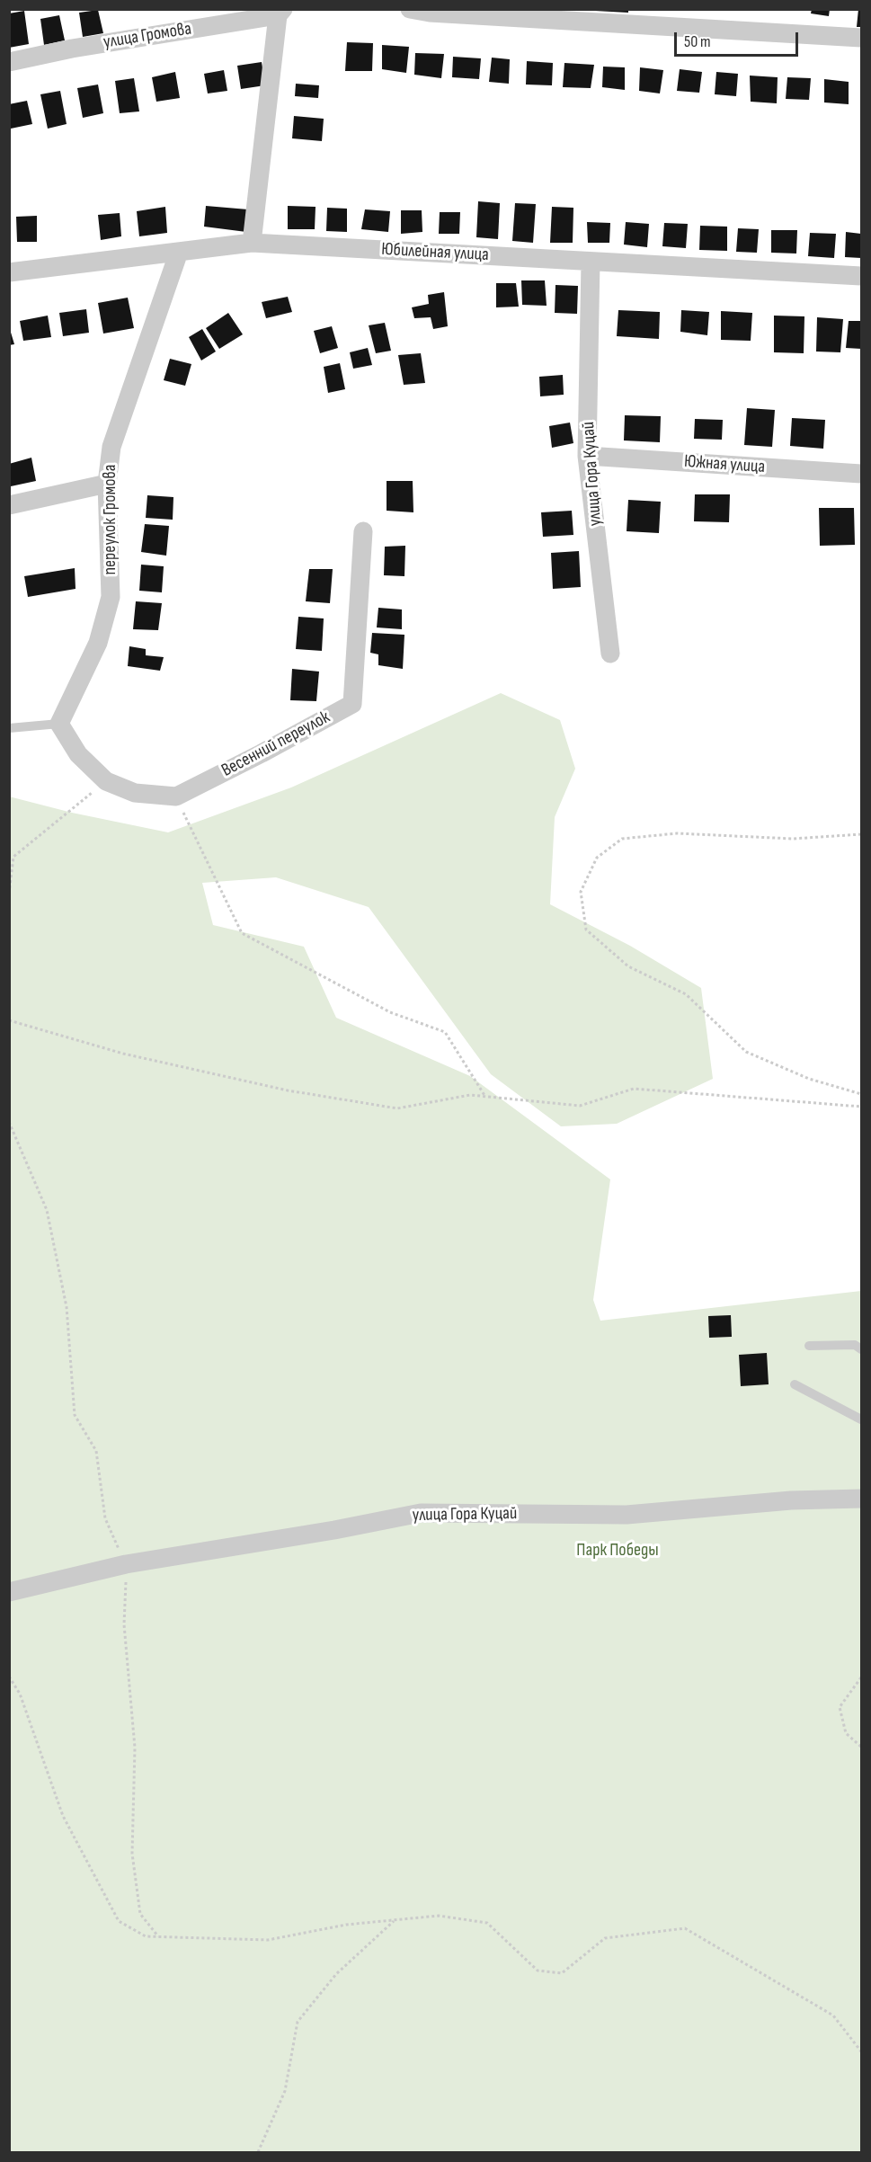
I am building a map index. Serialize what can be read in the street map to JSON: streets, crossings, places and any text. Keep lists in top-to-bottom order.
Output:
{
  "streets": {
    "street": [
      "улица Громова",
      "Юбилейная улица",
      "Южная улица",
      "улица Гора Куцай",
      "переулок Громова",
      "Весенний переулок"
    ]
  },
  "crossings": [
    ["Юбилейная улица", "улица Гора Куцай"],
    ["Юбилейная улица", "переулок Громова"],
    ["Южная улица", "улица Гора Куцай"]
  ],
  "parks": ["Парк Победы"],
  "scale_bar": "50 m"
}
